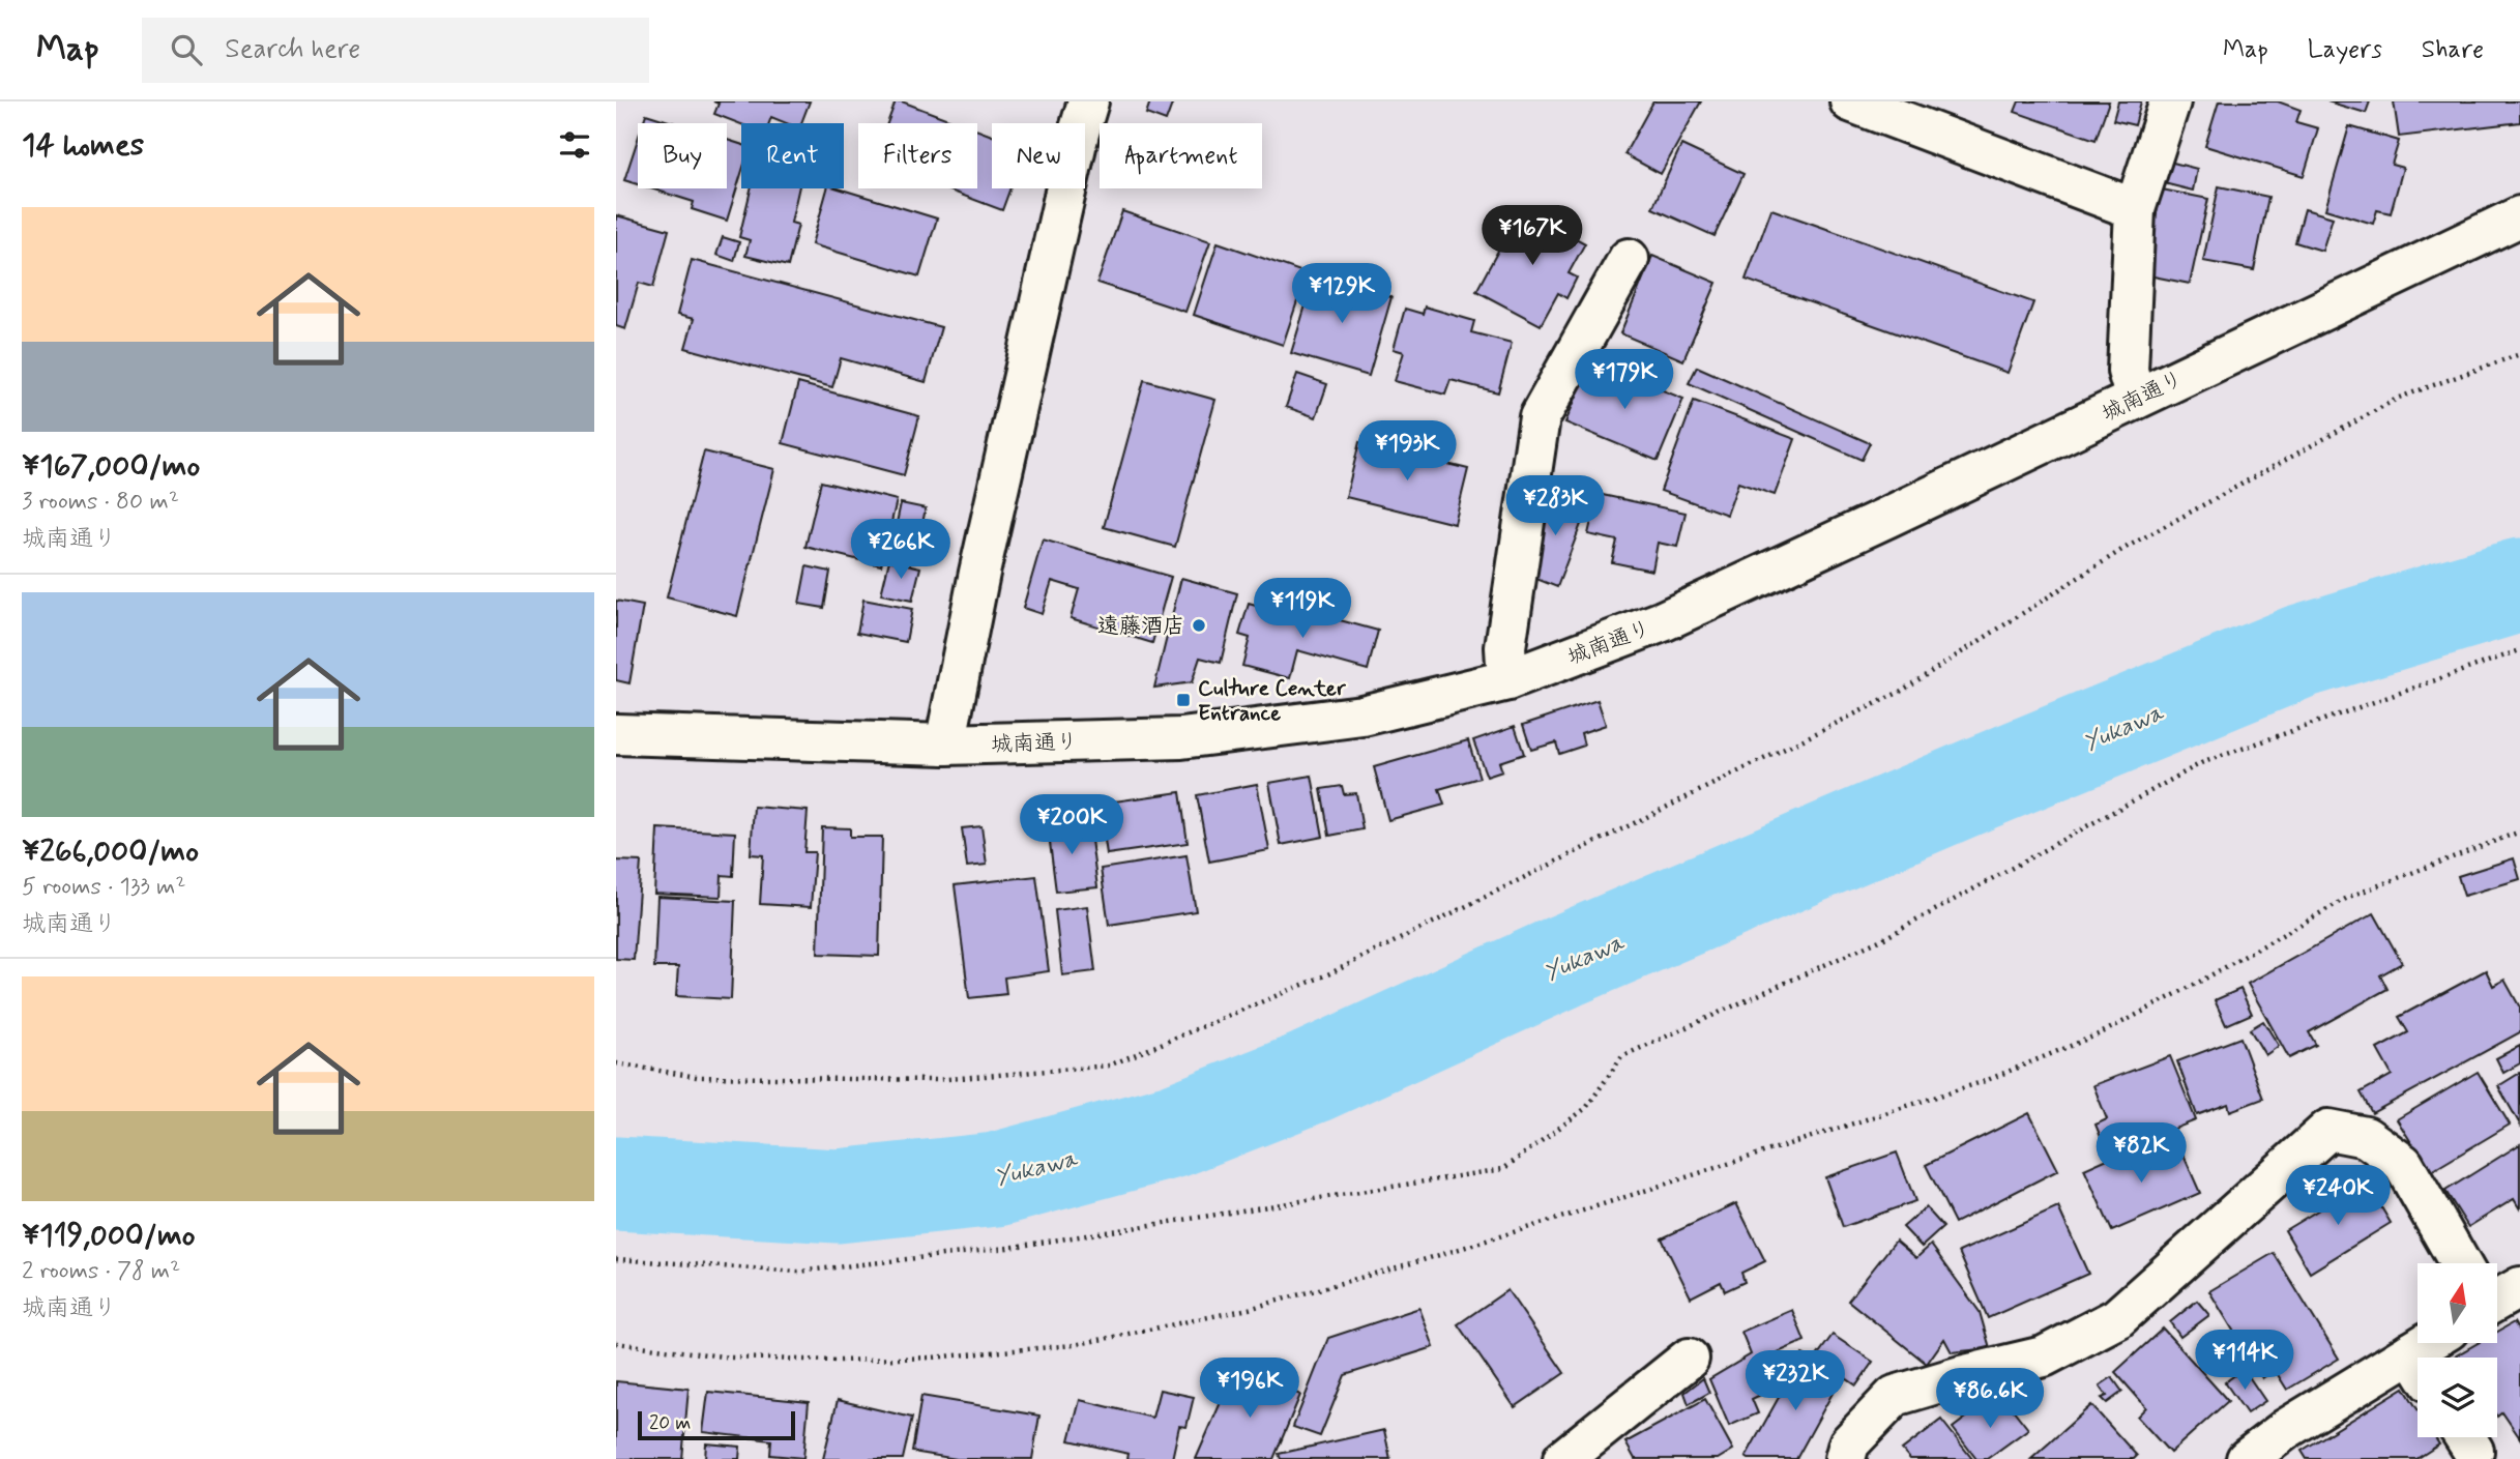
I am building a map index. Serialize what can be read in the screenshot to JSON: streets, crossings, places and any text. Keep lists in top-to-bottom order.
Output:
{
  "streets": {
    "street": ["城南通り"]
  },
  "water": ["Yukawa"],
  "places": {
    "other": ["遠藤酒店"],
    "transit": ["Culture Center Entrance"]
  },
  "scale_bar": "20 m",
  "north": "top",
  "page": {
    "header": "Map",
    "search": "Search here",
    "nav": ["Map", "Layers", "Share"],
    "heading": "14 homes",
    "chip": [
      "Buy",
      "Rent",
      "Filters",
      "New",
      "Apartment"
    ],
    "list": [
      {
        "name": "¥167,000/mo",
        "note": "3 rooms · 80 m² · 城南通り"
      },
      {
        "name": "¥266,000/mo",
        "note": "5 rooms · 133 m² · 城南通り"
      },
      {
        "name": "¥119,000/mo",
        "note": "2 rooms · 78 m² · 城南通り"
      }
    ],
    "price": [
      "¥167K",
      "¥129K",
      "¥179K",
      "¥193K",
      "¥283K",
      "¥266K",
      "¥119K",
      "¥200K",
      "¥82K",
      "¥240K",
      "¥114K",
      "¥232K",
      "¥196K",
      "¥86.6K"
    ],
    "scale": "20 m"
  }
}
